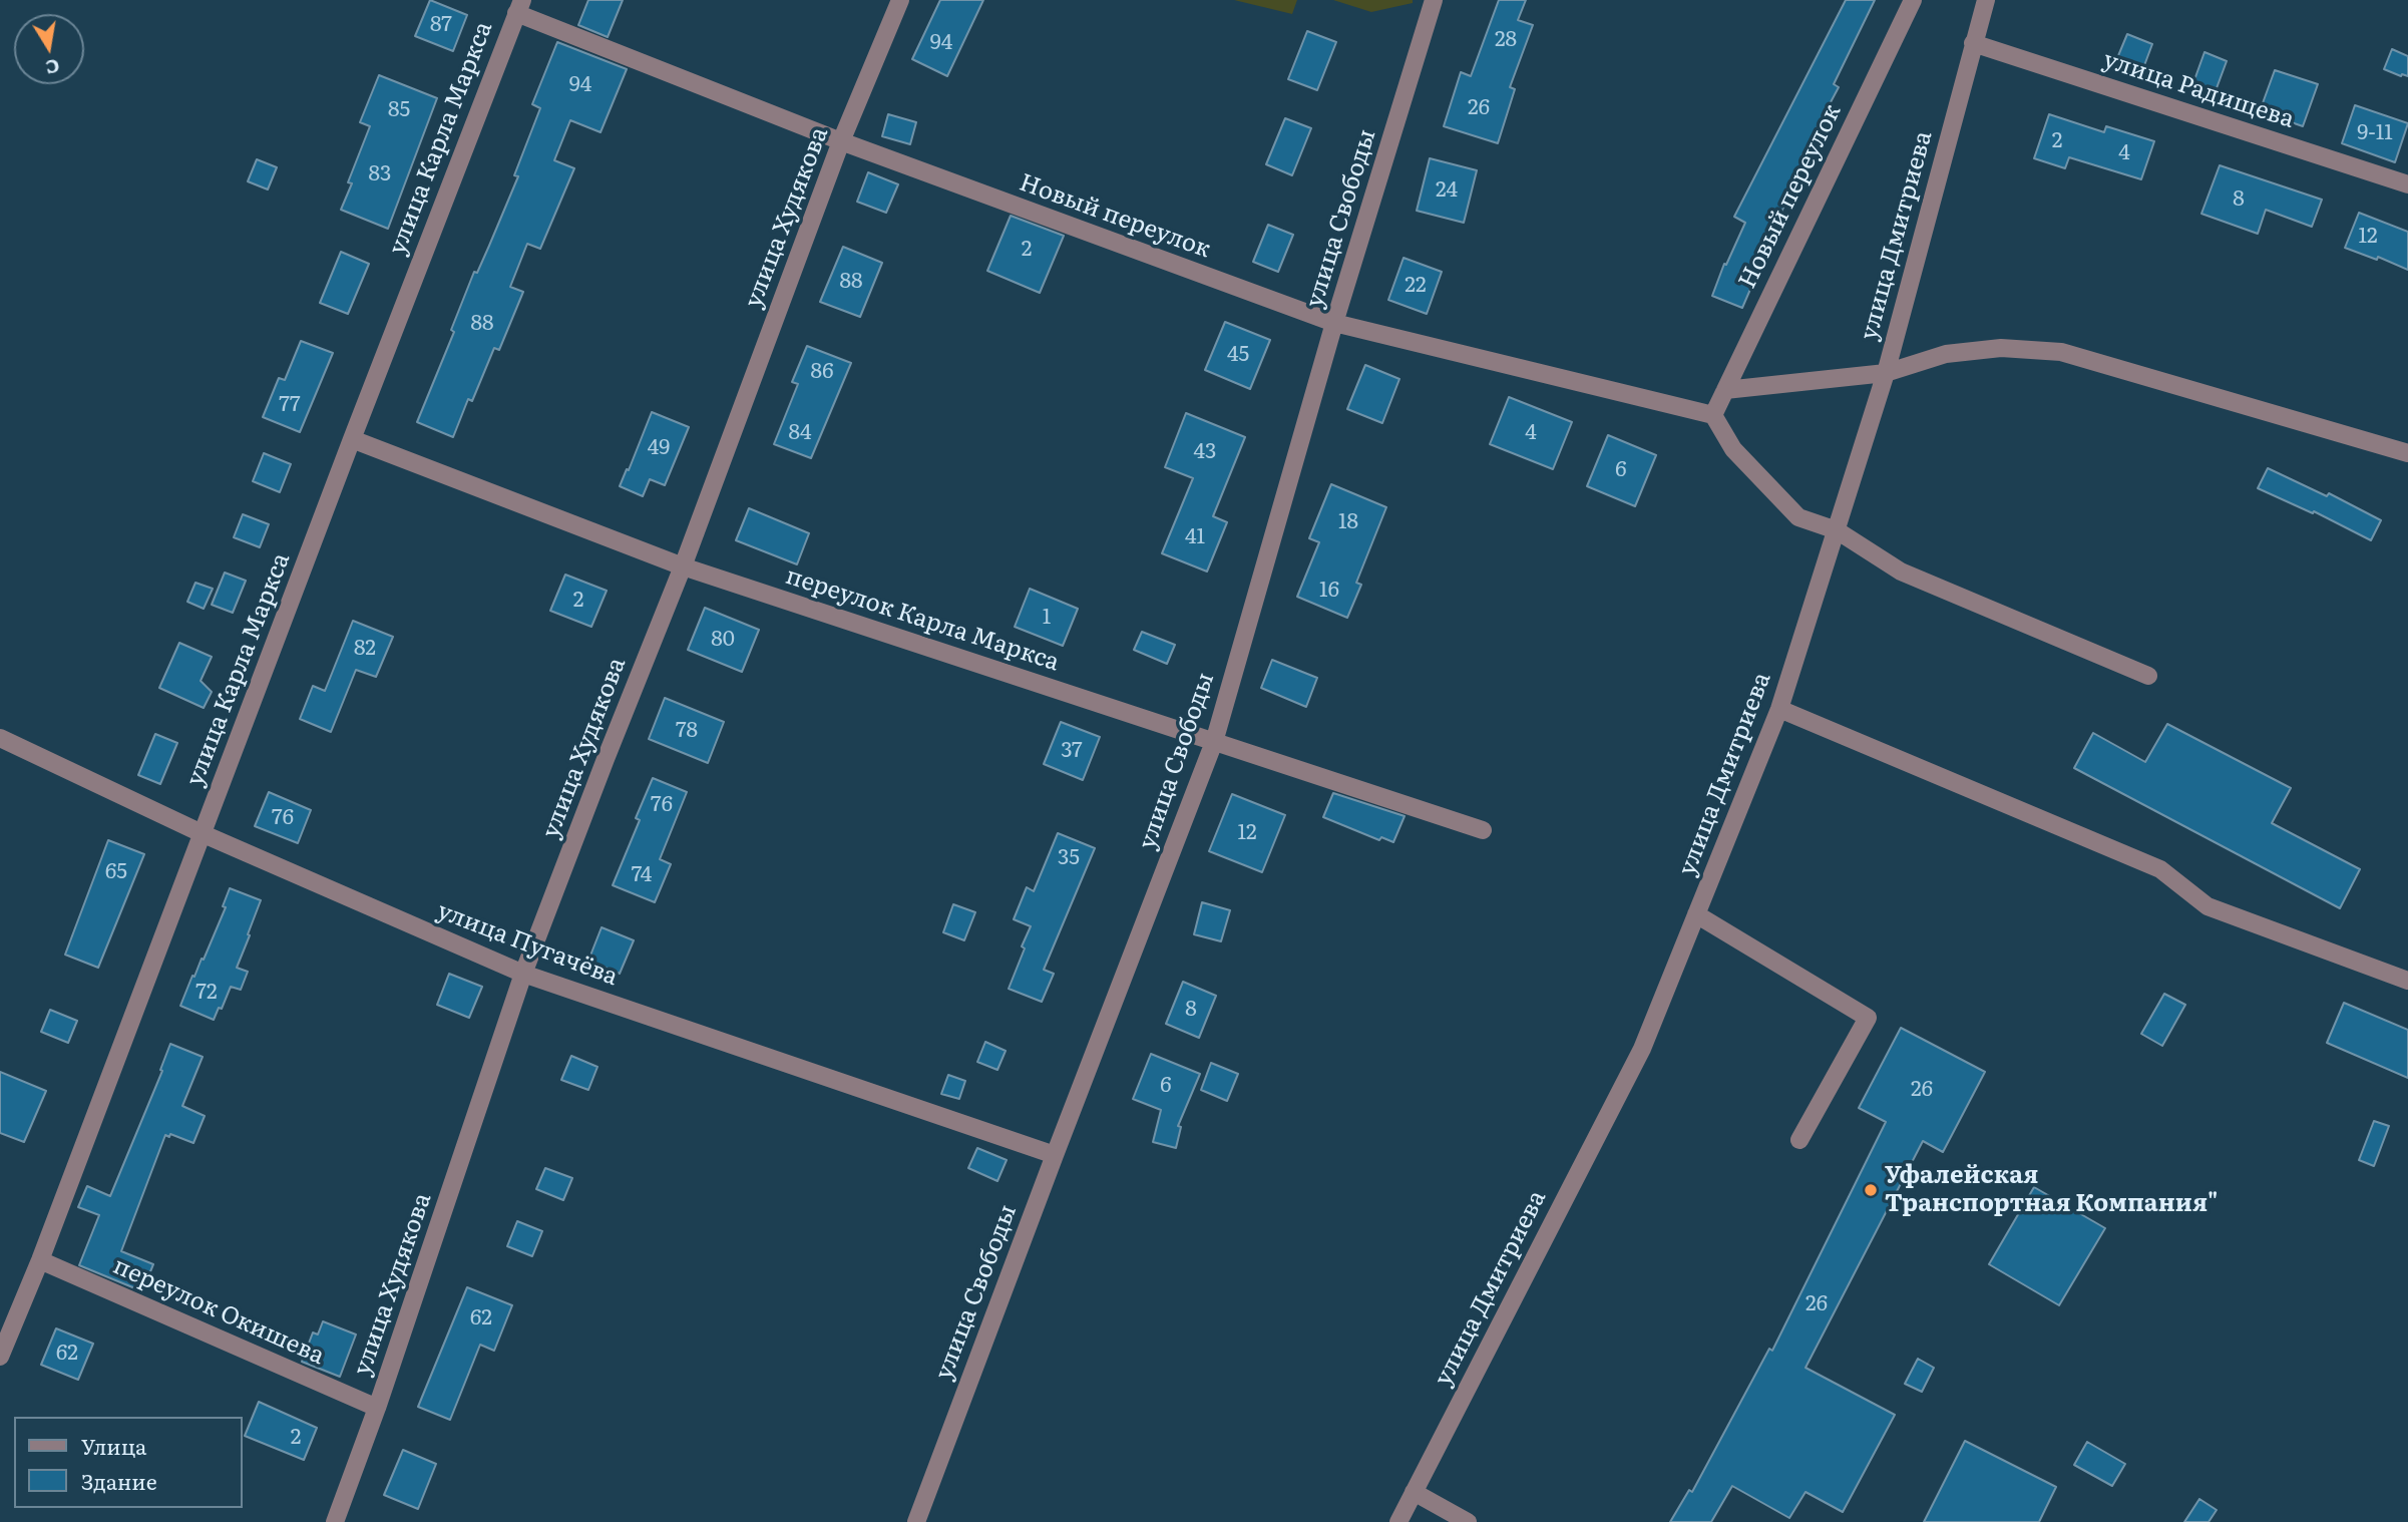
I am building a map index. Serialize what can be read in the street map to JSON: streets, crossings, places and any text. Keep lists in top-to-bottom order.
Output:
{
  "streets": {
    "street": [
      "улица Радищева",
      "улица Карла Маркса",
      "Новый переулок",
      "улица Худякова",
      "улица Свободы",
      "улица Дмитриева",
      "переулок Карла Маркса",
      "улица Пугачёва",
      "переулок Окишева"
    ]
  },
  "crossings": [
    ["улица Радищева", "улица Дмитриева"],
    ["улица Карла Маркса", "Новый переулок"],
    ["улица Карла Маркса", "переулок Карла Маркса"],
    ["улица Карла Маркса", "улица Пугачёва"],
    ["улица Карла Маркса", "переулок Окишева"],
    ["Новый переулок", "улица Худякова"],
    ["Новый переулок", "улица Свободы"],
    ["улица Худякова", "переулок Карла Маркса"],
    ["улица Худякова", "улица Пугачёва"],
    ["улица Худякова", "переулок Окишева"],
    ["улица Свободы", "переулок Карла Маркса"],
    ["улица Свободы", "улица Пугачёва"]
  ],
  "places": ["Уфалейская Транспортная Компания\""],
  "house_numbers": [
    "87",
    "28",
    "94",
    "94",
    "26",
    "85",
    "9-11",
    "2",
    "4",
    "83",
    "24",
    "8",
    "12",
    "2",
    "88",
    "22",
    "88",
    "45",
    "86",
    "77",
    "84",
    "4",
    "49",
    "43",
    "6",
    "18",
    "41",
    "16",
    "2",
    "1",
    "80",
    "82",
    "78",
    "37",
    "76",
    "76",
    "12",
    "35",
    "65",
    "74",
    "72",
    "8",
    "6",
    "26",
    "26",
    "62",
    "62",
    "2"
  ],
  "legend": ["Улица", "Здание"],
  "north": "bottom"
}
